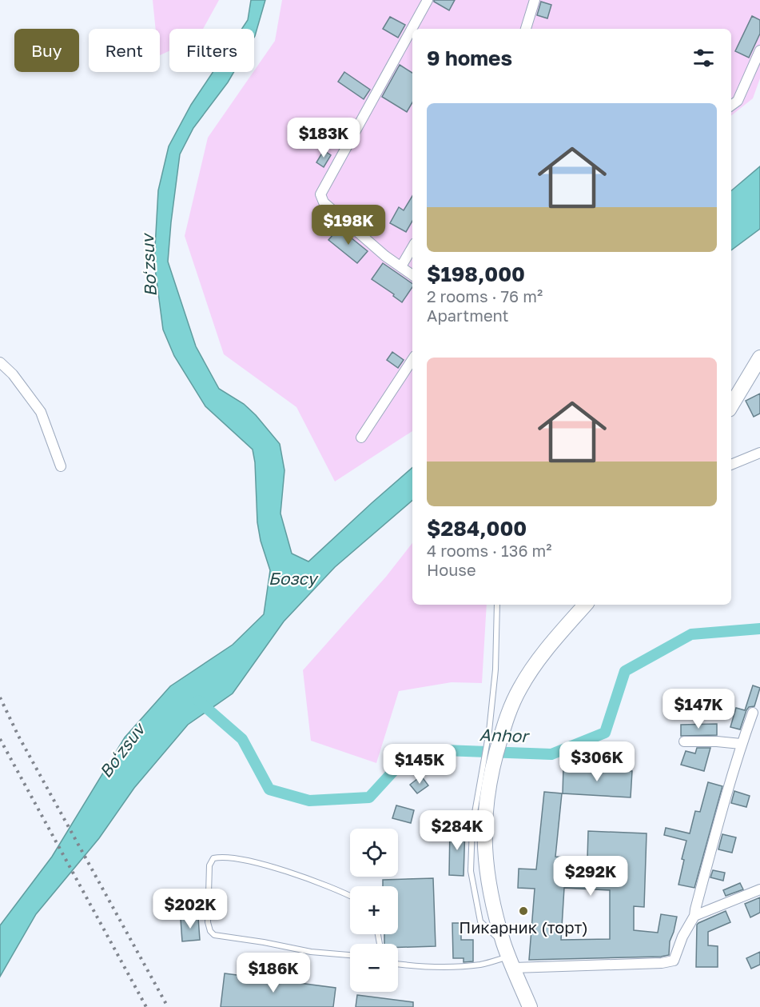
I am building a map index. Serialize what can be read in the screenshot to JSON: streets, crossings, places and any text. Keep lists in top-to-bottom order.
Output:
{
  "water": ["Boʻzsuv", "Бозсу", "Anhor"],
  "places": ["Пикарник (торт)"],
  "page": {
    "chip": ["Buy", "Rent", "Filters"],
    "heading": "9 homes",
    "list": [
      {
        "name": "$198,000",
        "note": "2 rooms · 76 m² · Apartment"
      },
      {
        "name": "$284,000",
        "note": "4 rooms · 136 m² · House"
      }
    ],
    "price": [
      "$183K",
      "$198K",
      "$147K",
      "$306K",
      "$145K",
      "$284K",
      "$292K",
      "$202K",
      "$186K"
    ],
    "map_buttons": ["+", "−"]
  }
}
